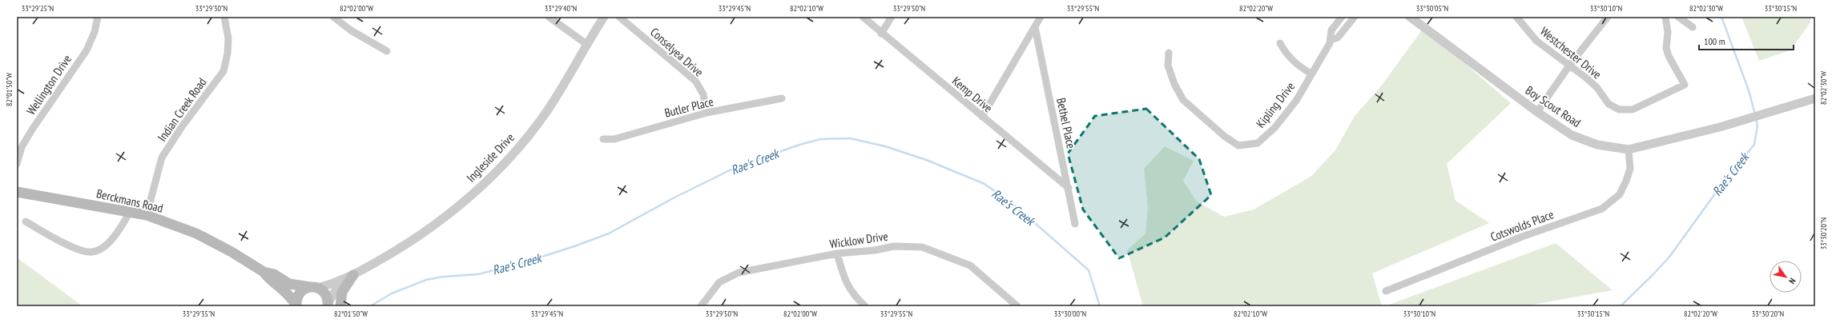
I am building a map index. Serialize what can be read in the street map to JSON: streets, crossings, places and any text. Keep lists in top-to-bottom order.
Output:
{
  "streets": {
    "main road": ["Berckmans Road"],
    "street": [
      "Conselyea Drive",
      "Westchester Drive",
      "Wellington Drive",
      "Kemp Drive",
      "Kipling Drive",
      "Boy Scout Road",
      "Butler Place",
      "Indian Creek Road",
      "Bethel Place",
      "Ingleside Drive",
      "Cotswolds Place",
      "Wicklow Drive"
    ]
  },
  "crossings": [
    ["Conselyea Drive", "Butler Place"],
    ["Kemp Drive", "Bethel Place"],
    ["Boy Scout Road", "Cotswolds Place"],
    ["Indian Creek Road", "Berckmans Road"],
    ["Ingleside Drive", "Berckmans Road"]
  ],
  "water": ["Rae's Creek"],
  "scale_bar": "100 m",
  "north": "bottom right",
  "coordinates": [
    "33°29'25\"N",
    "33°29'30\"N",
    "82°02'00\"W",
    "33°29'40\"N",
    "33°29'45\"N",
    "82°02'10\"W",
    "33°29'50\"N",
    "33°29'55\"N",
    "82°02'20\"W",
    "33°30'05\"N",
    "33°30'10\"N",
    "82°02'30\"W",
    "33°30'15\"N",
    "82°01'50\"W",
    "33°30'20\"N",
    "33°29'35\"N",
    "33°30'00\"N"
  ]
}
